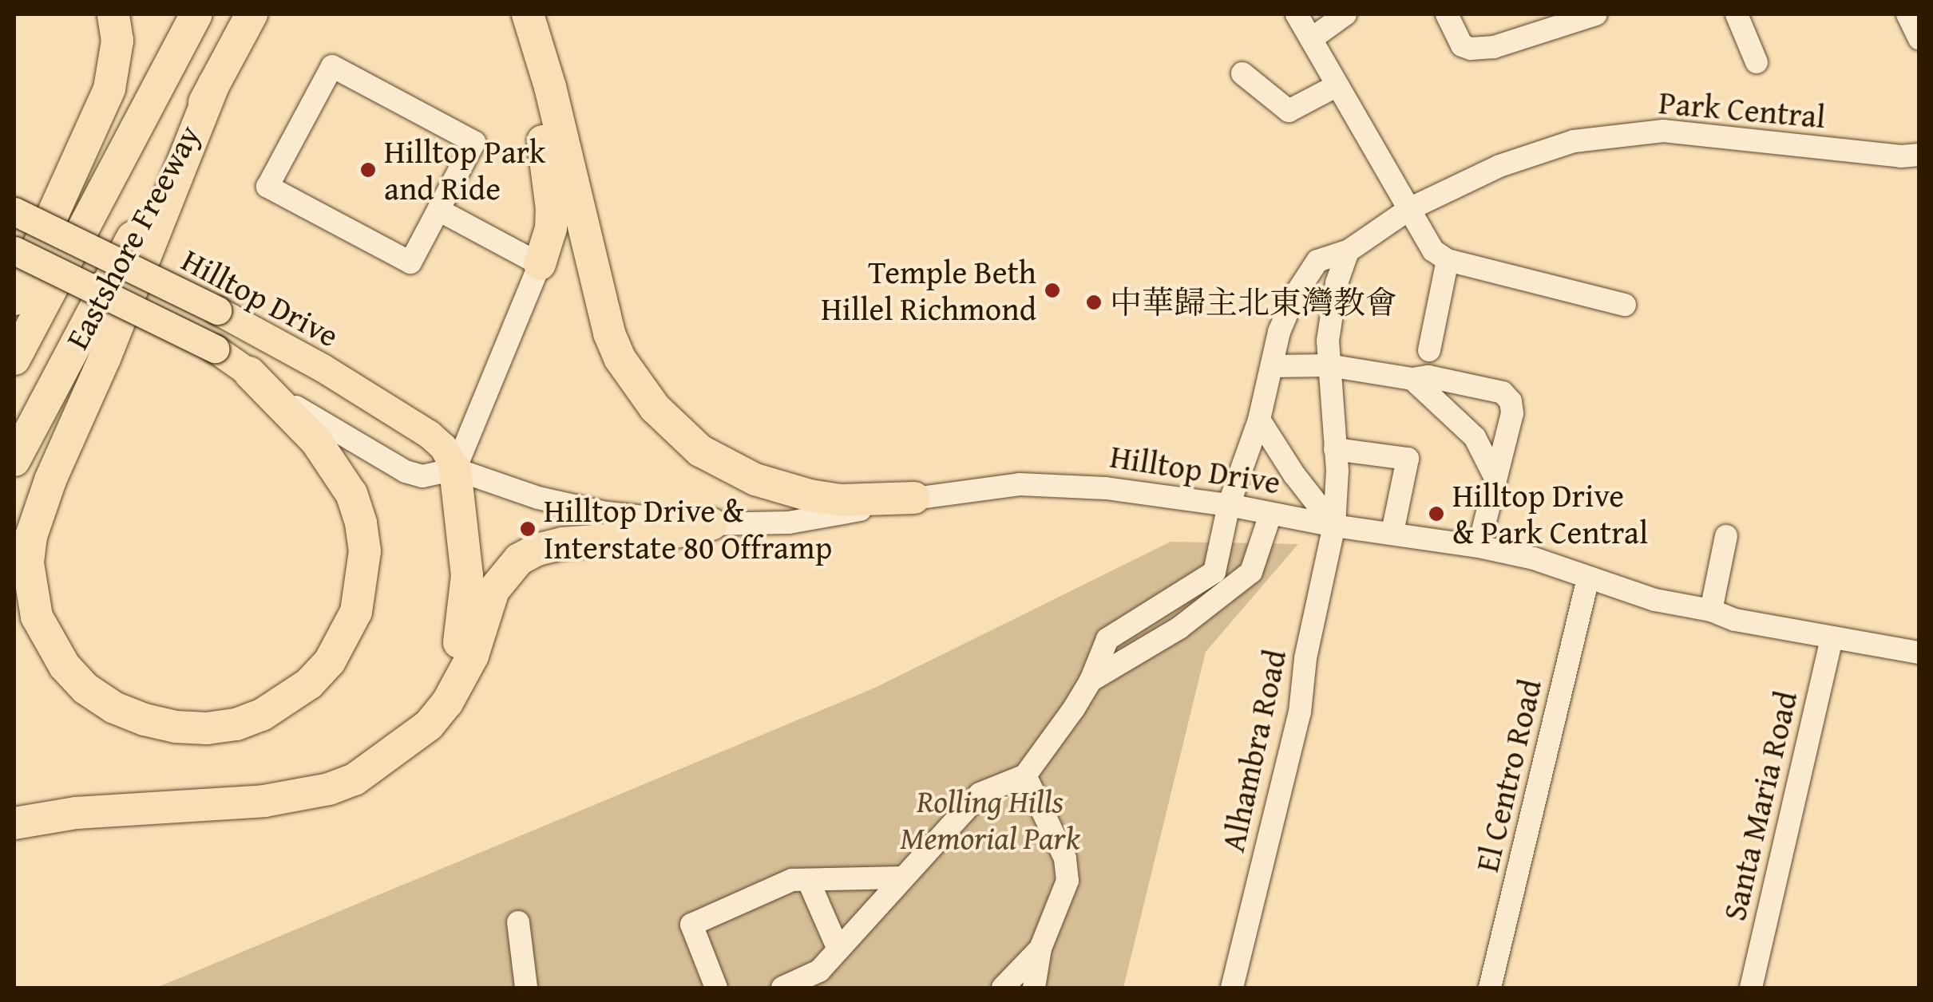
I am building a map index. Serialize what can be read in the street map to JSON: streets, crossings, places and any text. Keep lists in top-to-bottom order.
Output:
{
  "streets": {
    "highway": ["Eastshore Freeway"],
    "main road": ["Hilltop Drive"],
    "street": [
      "Park Central",
      "Alhambra Road",
      "El Centro Road",
      "Santa Maria Road"
    ]
  },
  "crossings": [
    ["Park Central", "Hilltop Drive"],
    ["Hilltop Drive", "Alhambra Road"],
    ["Hilltop Drive", "El Centro Road"],
    ["Hilltop Drive", "Santa Maria Road"]
  ],
  "parks": ["Rolling Hills Memorial Park"],
  "places": [
    "Hilltop Park and Ride",
    "Temple Beth Hillel Richmond",
    "中華歸主北東灣教會",
    "Hilltop Drive & Park Central",
    "Hilltop Drive & Interstate 80 Offramp"
  ]
}
